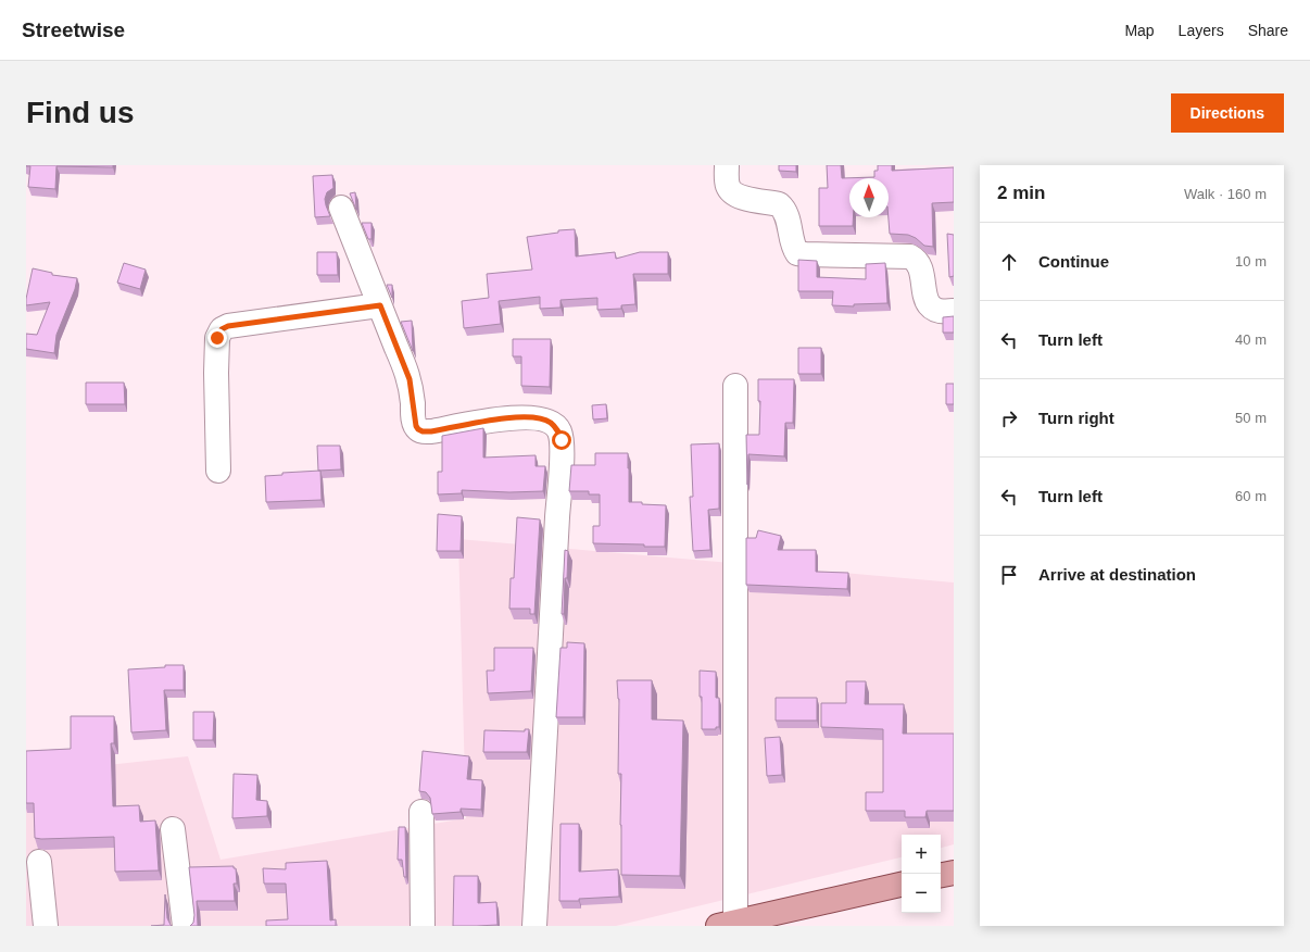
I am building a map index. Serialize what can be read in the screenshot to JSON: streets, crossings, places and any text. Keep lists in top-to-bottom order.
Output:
{
  "north": "top",
  "page": {
    "header": "Streetwise",
    "nav": ["Map", "Layers", "Share"],
    "buttons": "Directions",
    "title": "Find us",
    "heading": ["2 min", "Walk · 160 m"],
    "list": [
      ["Continue", "10 m"],
      ["Turn left", "40 m"],
      ["Turn right", "50 m"],
      ["Turn left", "60 m"],
      "Arrive at destination"
    ],
    "map_buttons": ["+", "−"]
  }
}
